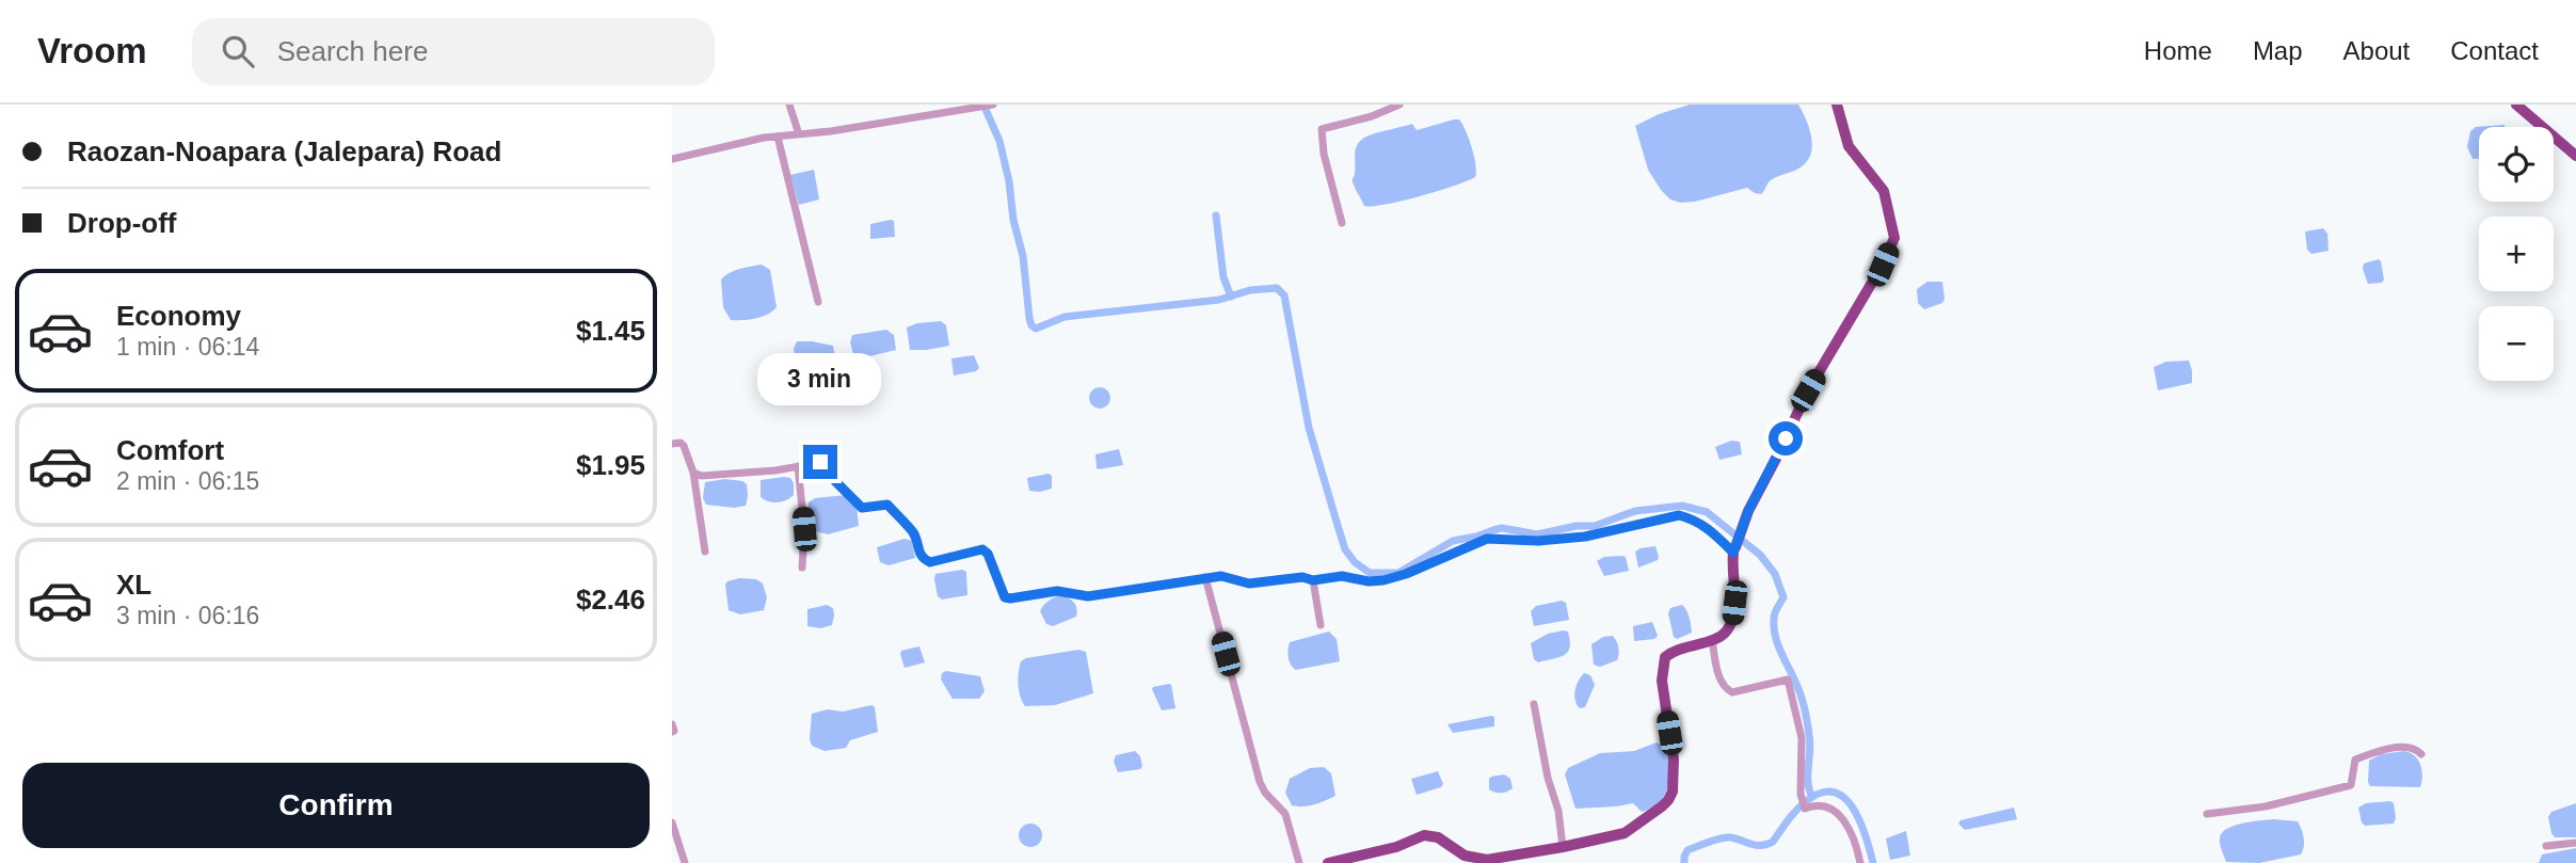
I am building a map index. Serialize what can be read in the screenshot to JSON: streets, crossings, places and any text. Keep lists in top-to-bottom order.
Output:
{
  "page": {
    "header": "Vroom",
    "search": "Search here",
    "nav": [
      "Home",
      "Map",
      "About",
      "Contact"
    ],
    "banner": ["Raozan-Noapara (Jalepara) Road", "Drop-off"],
    "map_buttons": ["+", "−"],
    "list": [
      {
        "name": "Economy",
        "note": "1 min · 06:14",
        "value": "$1.45"
      },
      {
        "name": "Comfort",
        "note": "2 min · 06:15",
        "value": "$1.95"
      },
      {
        "name": "XL",
        "note": "3 min · 06:16",
        "value": "$2.46"
      }
    ],
    "bubble": "3 min",
    "buttons": "Confirm"
  }
}
